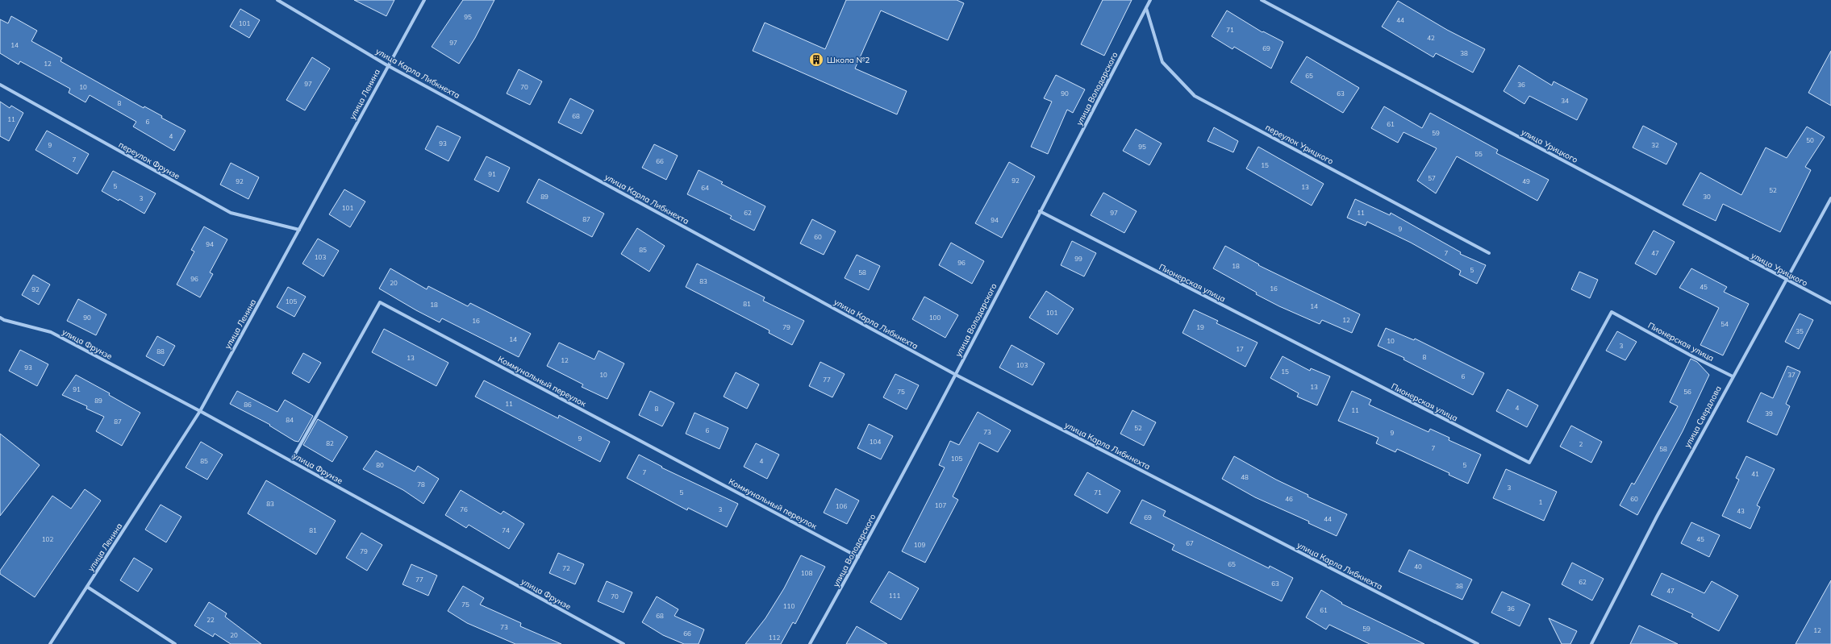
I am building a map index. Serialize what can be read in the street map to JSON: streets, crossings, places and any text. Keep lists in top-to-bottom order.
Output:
{
  "streets": {
    "street": [
      "улица Карла Либкнехта",
      "улица Володарского",
      "улица Ленина",
      "переулок Урицкого",
      "улица Урицкого",
      "переулок Фрунзе",
      "Пионерская улица",
      "улица Фрунзе",
      "Коммунальный переулок",
      "улица Свердлова"
    ]
  },
  "crossings": [
    ["улица Карла Либкнехта", "улица Володарского"],
    ["улица Карла Либкнехта", "улица Ленина"],
    ["улица Володарского", "переулок Урицкого"],
    ["улица Володарского", "Пионерская улица"],
    ["улица Володарского", "Коммунальный переулок"],
    ["улица Ленина", "переулок Фрунзе"],
    ["улица Ленина", "улица Фрунзе"],
    ["улица Урицкого", "улица Свердлова"],
    ["Пионерская улица", "улица Свердлова"],
    ["улица Фрунзе", "Коммунальный переулок"]
  ],
  "places": {
    "building": ["Школа №2"]
  },
  "house_numbers": [
    "95",
    "44",
    "101",
    "71",
    "42",
    "97",
    "14",
    "69",
    "38",
    "12",
    "65",
    "97",
    "36",
    "10",
    "70",
    "90",
    "63",
    "34",
    "8",
    "68",
    "11",
    "6",
    "61",
    "59",
    "4",
    "50",
    "93",
    "9",
    "32",
    "95",
    "55",
    "7",
    "66",
    "15",
    "91",
    "57",
    "92",
    "92",
    "49",
    "5",
    "13",
    "64",
    "52",
    "89",
    "30",
    "3",
    "101",
    "62",
    "97",
    "11",
    "87",
    "94",
    "9",
    "60",
    "94",
    "85",
    "7",
    "47",
    "103",
    "99",
    "96",
    "18",
    "5",
    "58",
    "96",
    "83",
    "20",
    "45",
    "16",
    "92",
    "105",
    "81",
    "18",
    "14",
    "101",
    "90",
    "100",
    "12",
    "16",
    "54",
    "79",
    "19",
    "35",
    "14",
    "10",
    "3",
    "17",
    "88",
    "8",
    "13",
    "12",
    "103",
    "93",
    "15",
    "10",
    "37",
    "6",
    "77",
    "13",
    "91",
    "75",
    "56",
    "89",
    "11",
    "86",
    "4",
    "8",
    "11",
    "39",
    "84",
    "87",
    "52",
    "6",
    "73",
    "9",
    "9",
    "104",
    "82",
    "2",
    "7",
    "58",
    "105",
    "85",
    "4",
    "80",
    "5",
    "7",
    "41",
    "48",
    "78",
    "3",
    "5",
    "71",
    "46",
    "60",
    "1",
    "83",
    "107",
    "106",
    "76",
    "3",
    "43",
    "69",
    "44",
    "81",
    "74",
    "102",
    "45",
    "67",
    "109",
    "79",
    "65",
    "40",
    "72",
    "108",
    "77",
    "62",
    "63",
    "38",
    "47",
    "111",
    "70",
    "75",
    "110",
    "36",
    "61",
    "68",
    "22",
    "73",
    "59",
    "12",
    "66",
    "20",
    "112"
  ]
}
